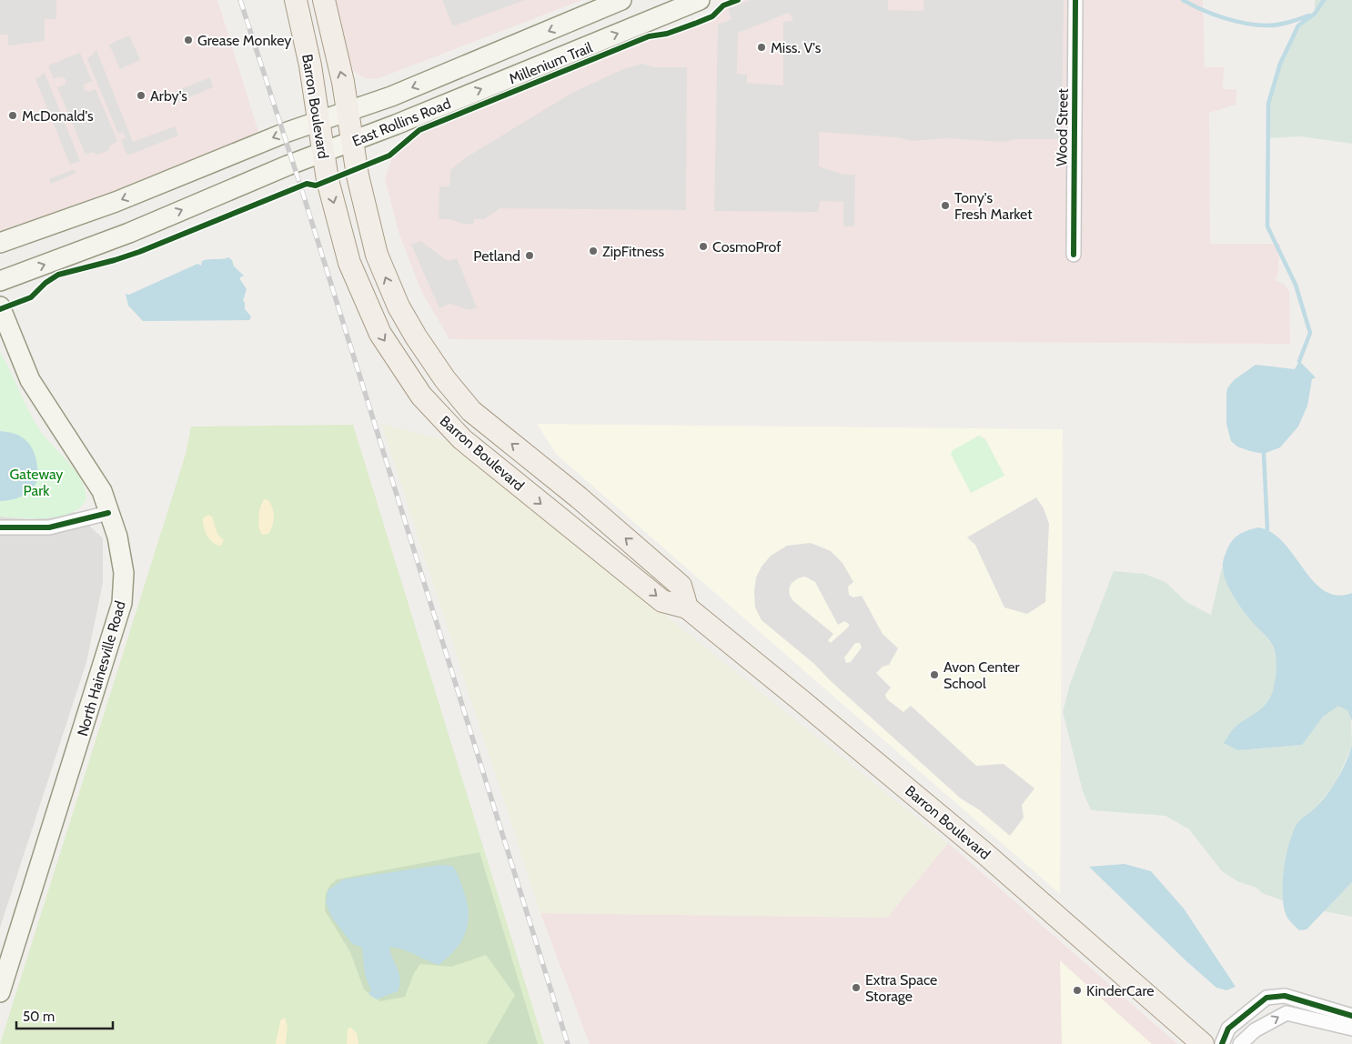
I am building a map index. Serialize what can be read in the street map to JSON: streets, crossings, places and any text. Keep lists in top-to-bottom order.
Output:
{
  "streets": {
    "main road": ["Barron Boulevard", "East Rollins Road", "North Hainesville Road"],
    "street": ["Wood Street"],
    "cycle path": ["Millenium Trail"]
  },
  "crossings": [
    ["Barron Boulevard", "East Rollins Road"]
  ],
  "parks": ["Gateway Park"],
  "places": [
    "Grease Monkey",
    "Miss. V's",
    "Arby's",
    "McDonald's",
    "Tony's Fresh Market",
    "CosmoProf",
    "ZipFitness",
    "Petland",
    "Avon Center School",
    "Extra Space Storage",
    "KinderCare"
  ],
  "scale_bar": "50 m"
}
